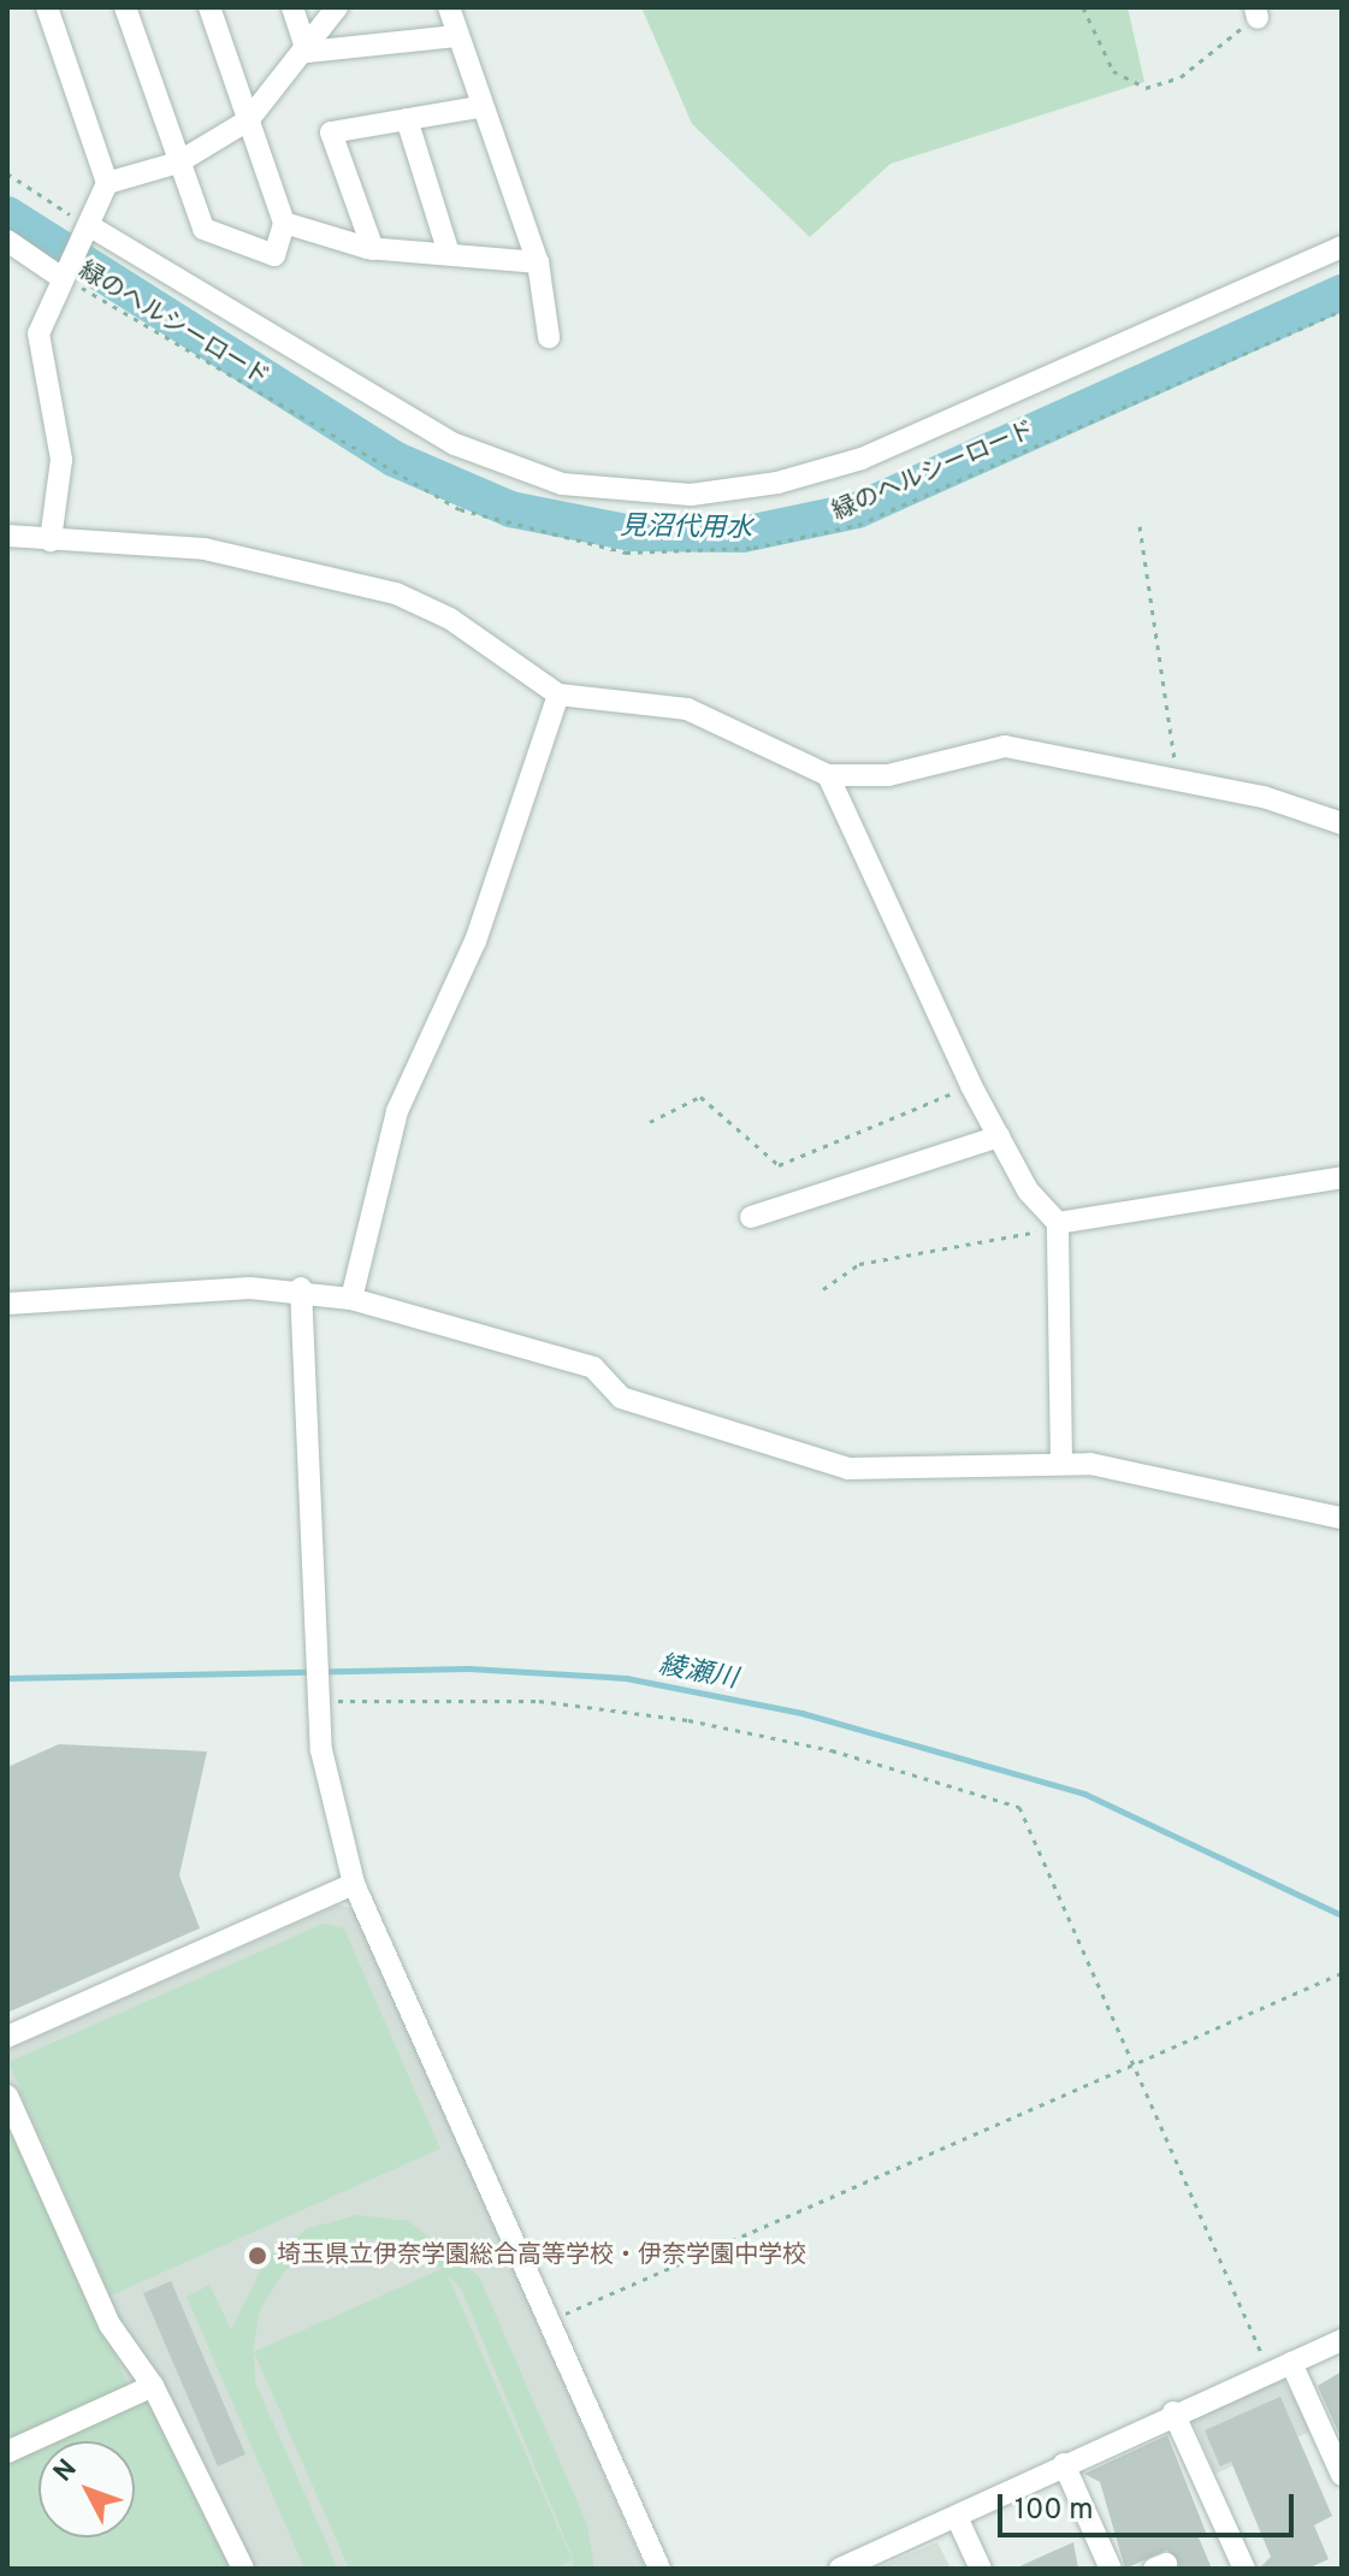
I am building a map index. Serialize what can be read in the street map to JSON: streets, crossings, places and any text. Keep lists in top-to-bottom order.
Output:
{
  "streets": {
    "path": ["緑のヘルシーロード"]
  },
  "water": ["見沼代用水", "綾瀬川"],
  "places": ["埼玉県立伊奈学園総合高等学校・伊奈学園中学校"],
  "scale_bar": "100 m",
  "north": "top left"
}
